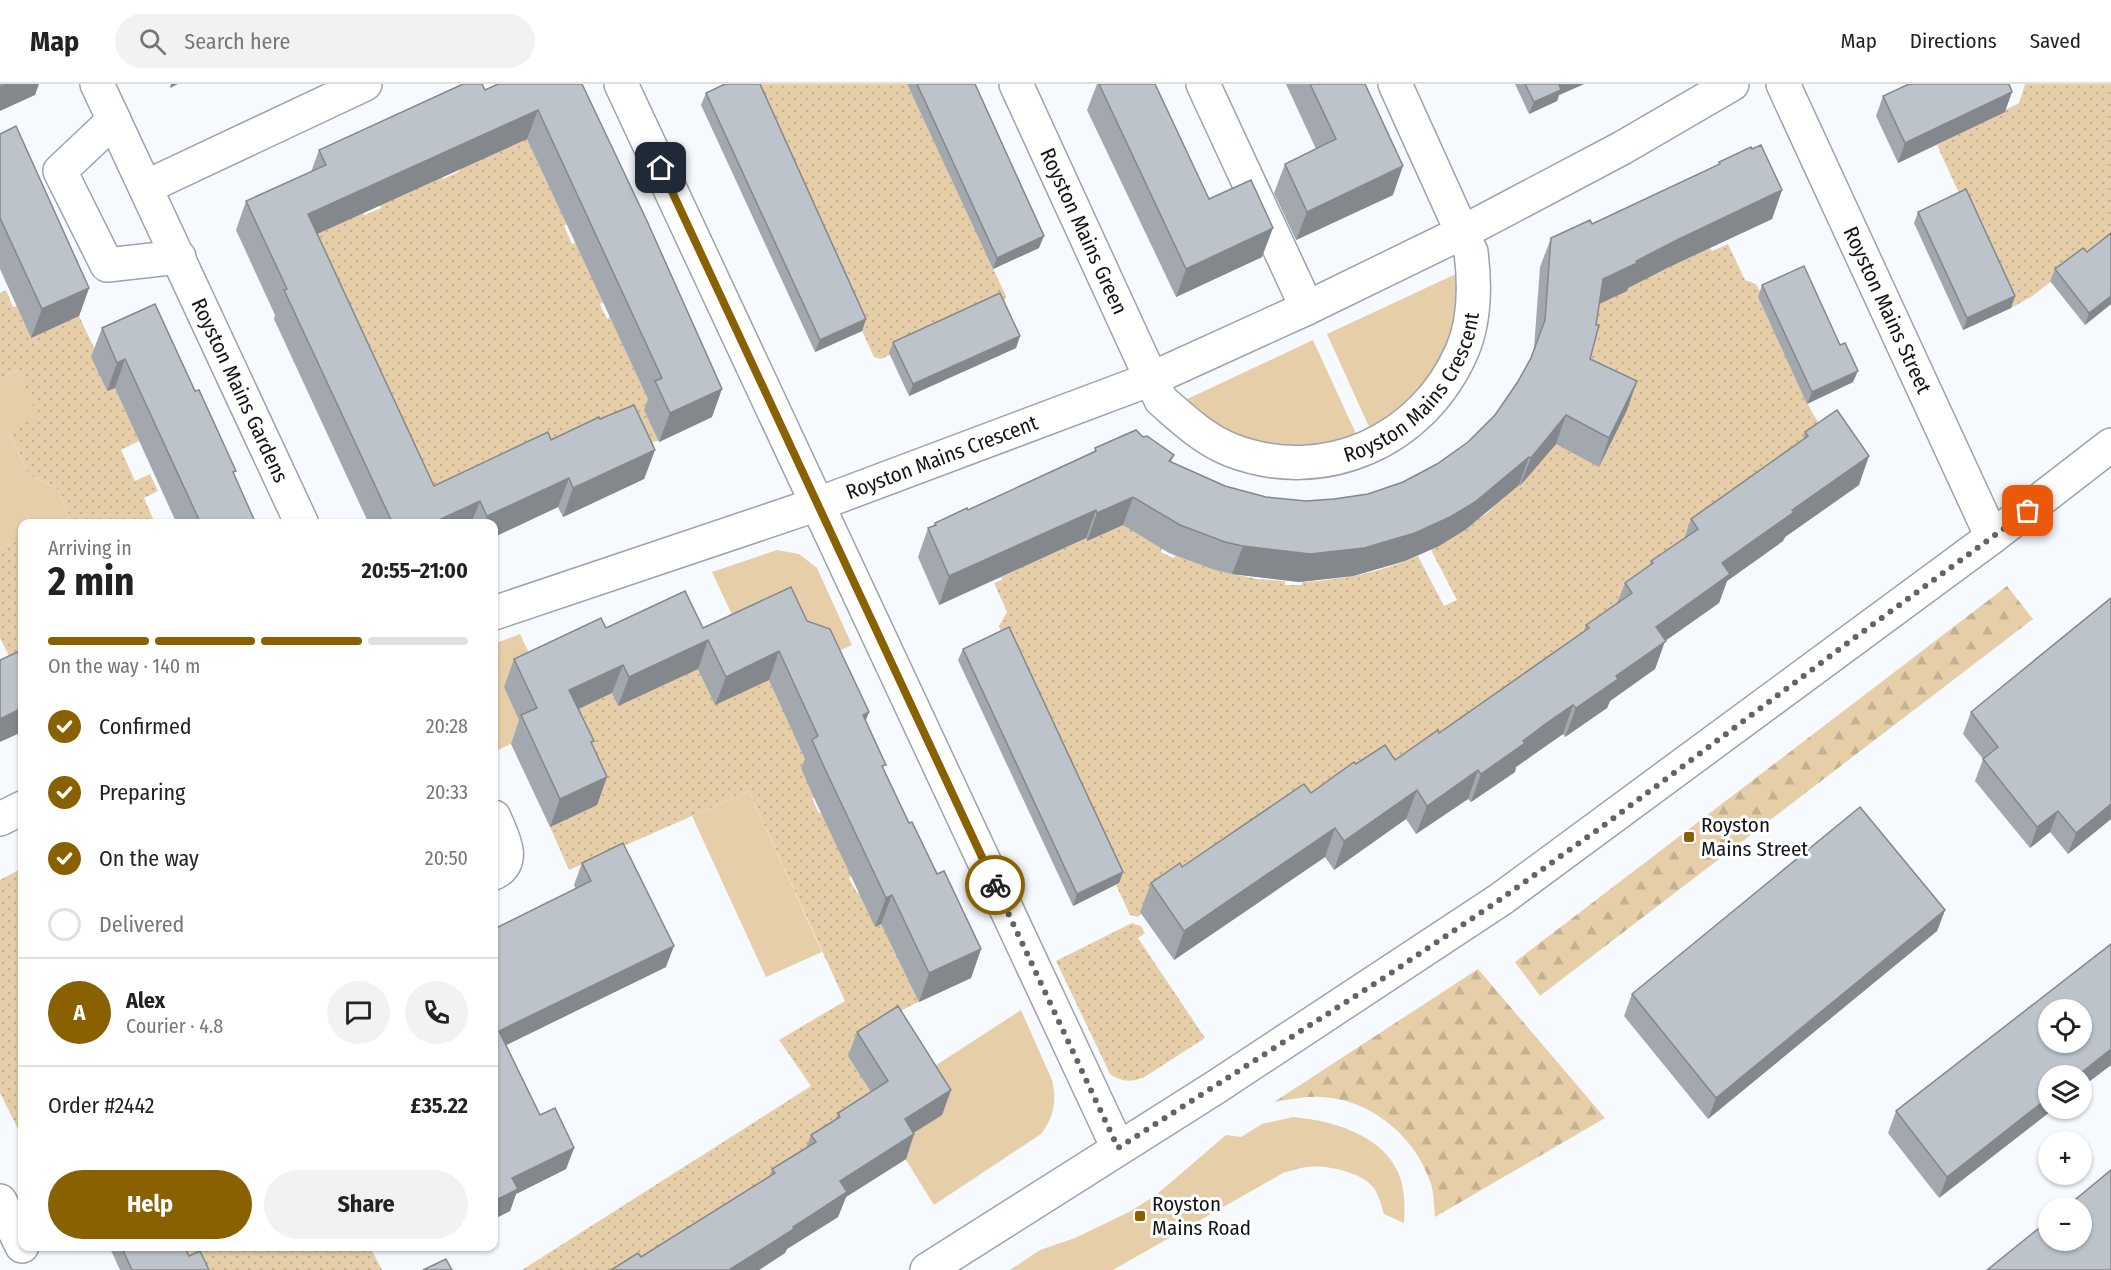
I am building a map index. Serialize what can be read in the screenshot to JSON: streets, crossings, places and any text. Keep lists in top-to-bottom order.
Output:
{
  "streets": {
    "street": [
      "Royston Mains Green",
      "Royston Mains Street",
      "Royston Mains Crescent",
      "Royston Mains Gardens"
    ]
  },
  "crossings": [
    ["Royston Mains Green", "Royston Mains Crescent"]
  ],
  "places": {
    "transit": ["Royston Mains Street", "Royston Mains Road"]
  },
  "page": {
    "header": "Map",
    "search": "Search here",
    "nav": ["Map", "Directions", "Saved"],
    "heading": ["2 min", "Arriving in", "20:55–21:00"],
    "panel": [
      "Alex",
      "Courier · 4.8",
      "Order #2442",
      "£35.22"
    ],
    "bar": "On the way · 140 m",
    "list": [
      ["Confirmed", "20:28"],
      ["Preparing", "20:33"],
      ["On the way", "20:50"],
      "Delivered"
    ],
    "round": "A",
    "map_buttons": ["+", "−"],
    "buttons": ["Help", "Share"]
  }
}
